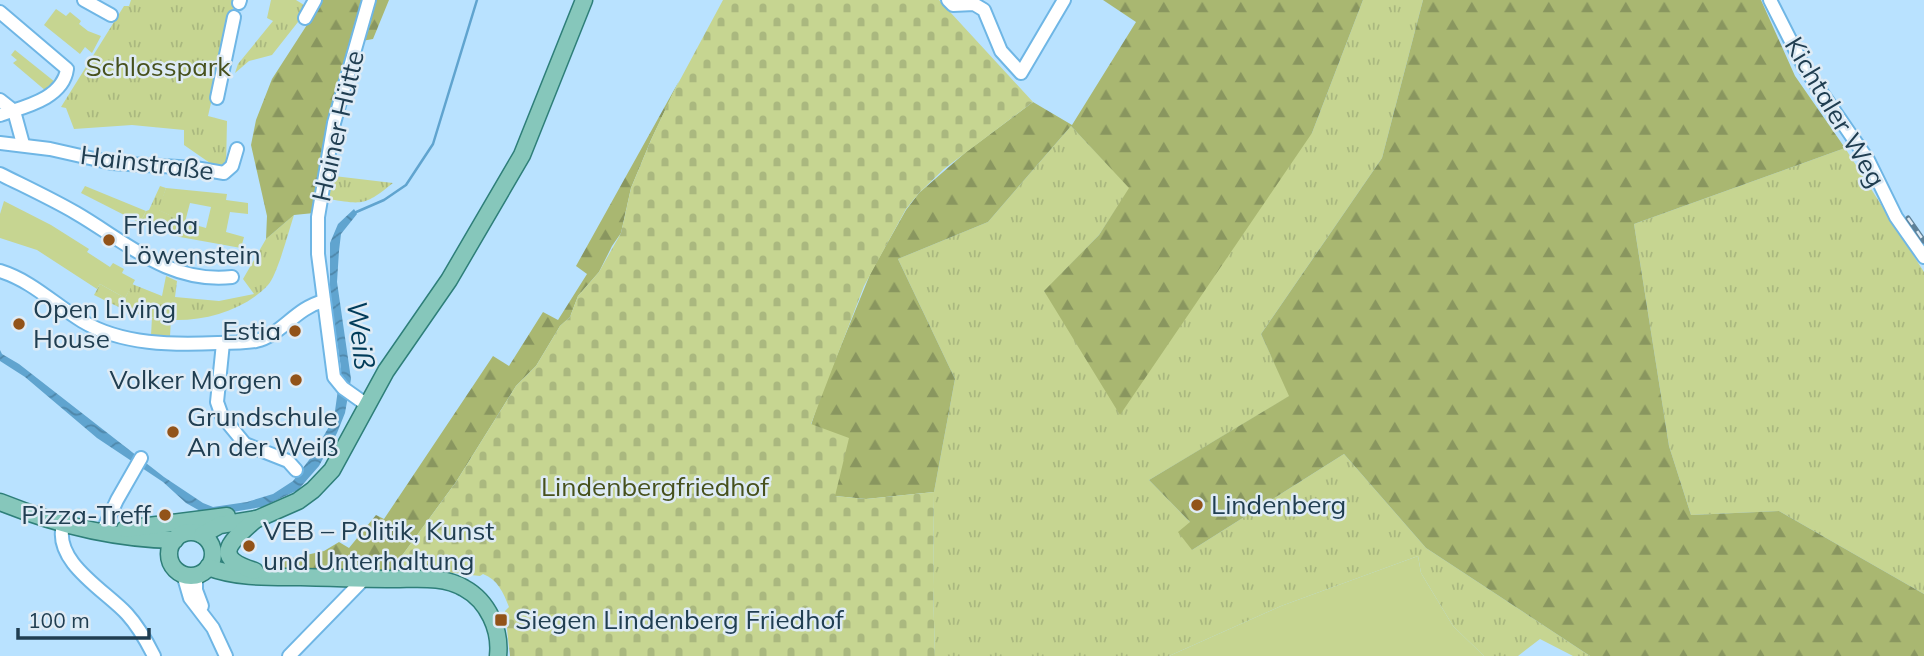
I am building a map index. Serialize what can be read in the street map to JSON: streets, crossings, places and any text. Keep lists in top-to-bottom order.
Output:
{
  "streets": {
    "street": ["Kichtaler Weg", "Hainer Hütte", "Hainstraße"]
  },
  "water": ["Weiß"],
  "parks": ["Schlosspark", "Lindenbergfriedhof"],
  "places": {
    "other": [
      "Frieda Löwenstein",
      "Open Living House",
      "Estia",
      "Volker Morgen",
      "Grundschule An der Weiß",
      "Lindenberg",
      "Pizza-Treff",
      "VEB – Politik, Kunst und Unterhaltung"
    ],
    "transit": ["Siegen Lindenberg Friedhof"]
  },
  "scale_bar": "100 m"
}
